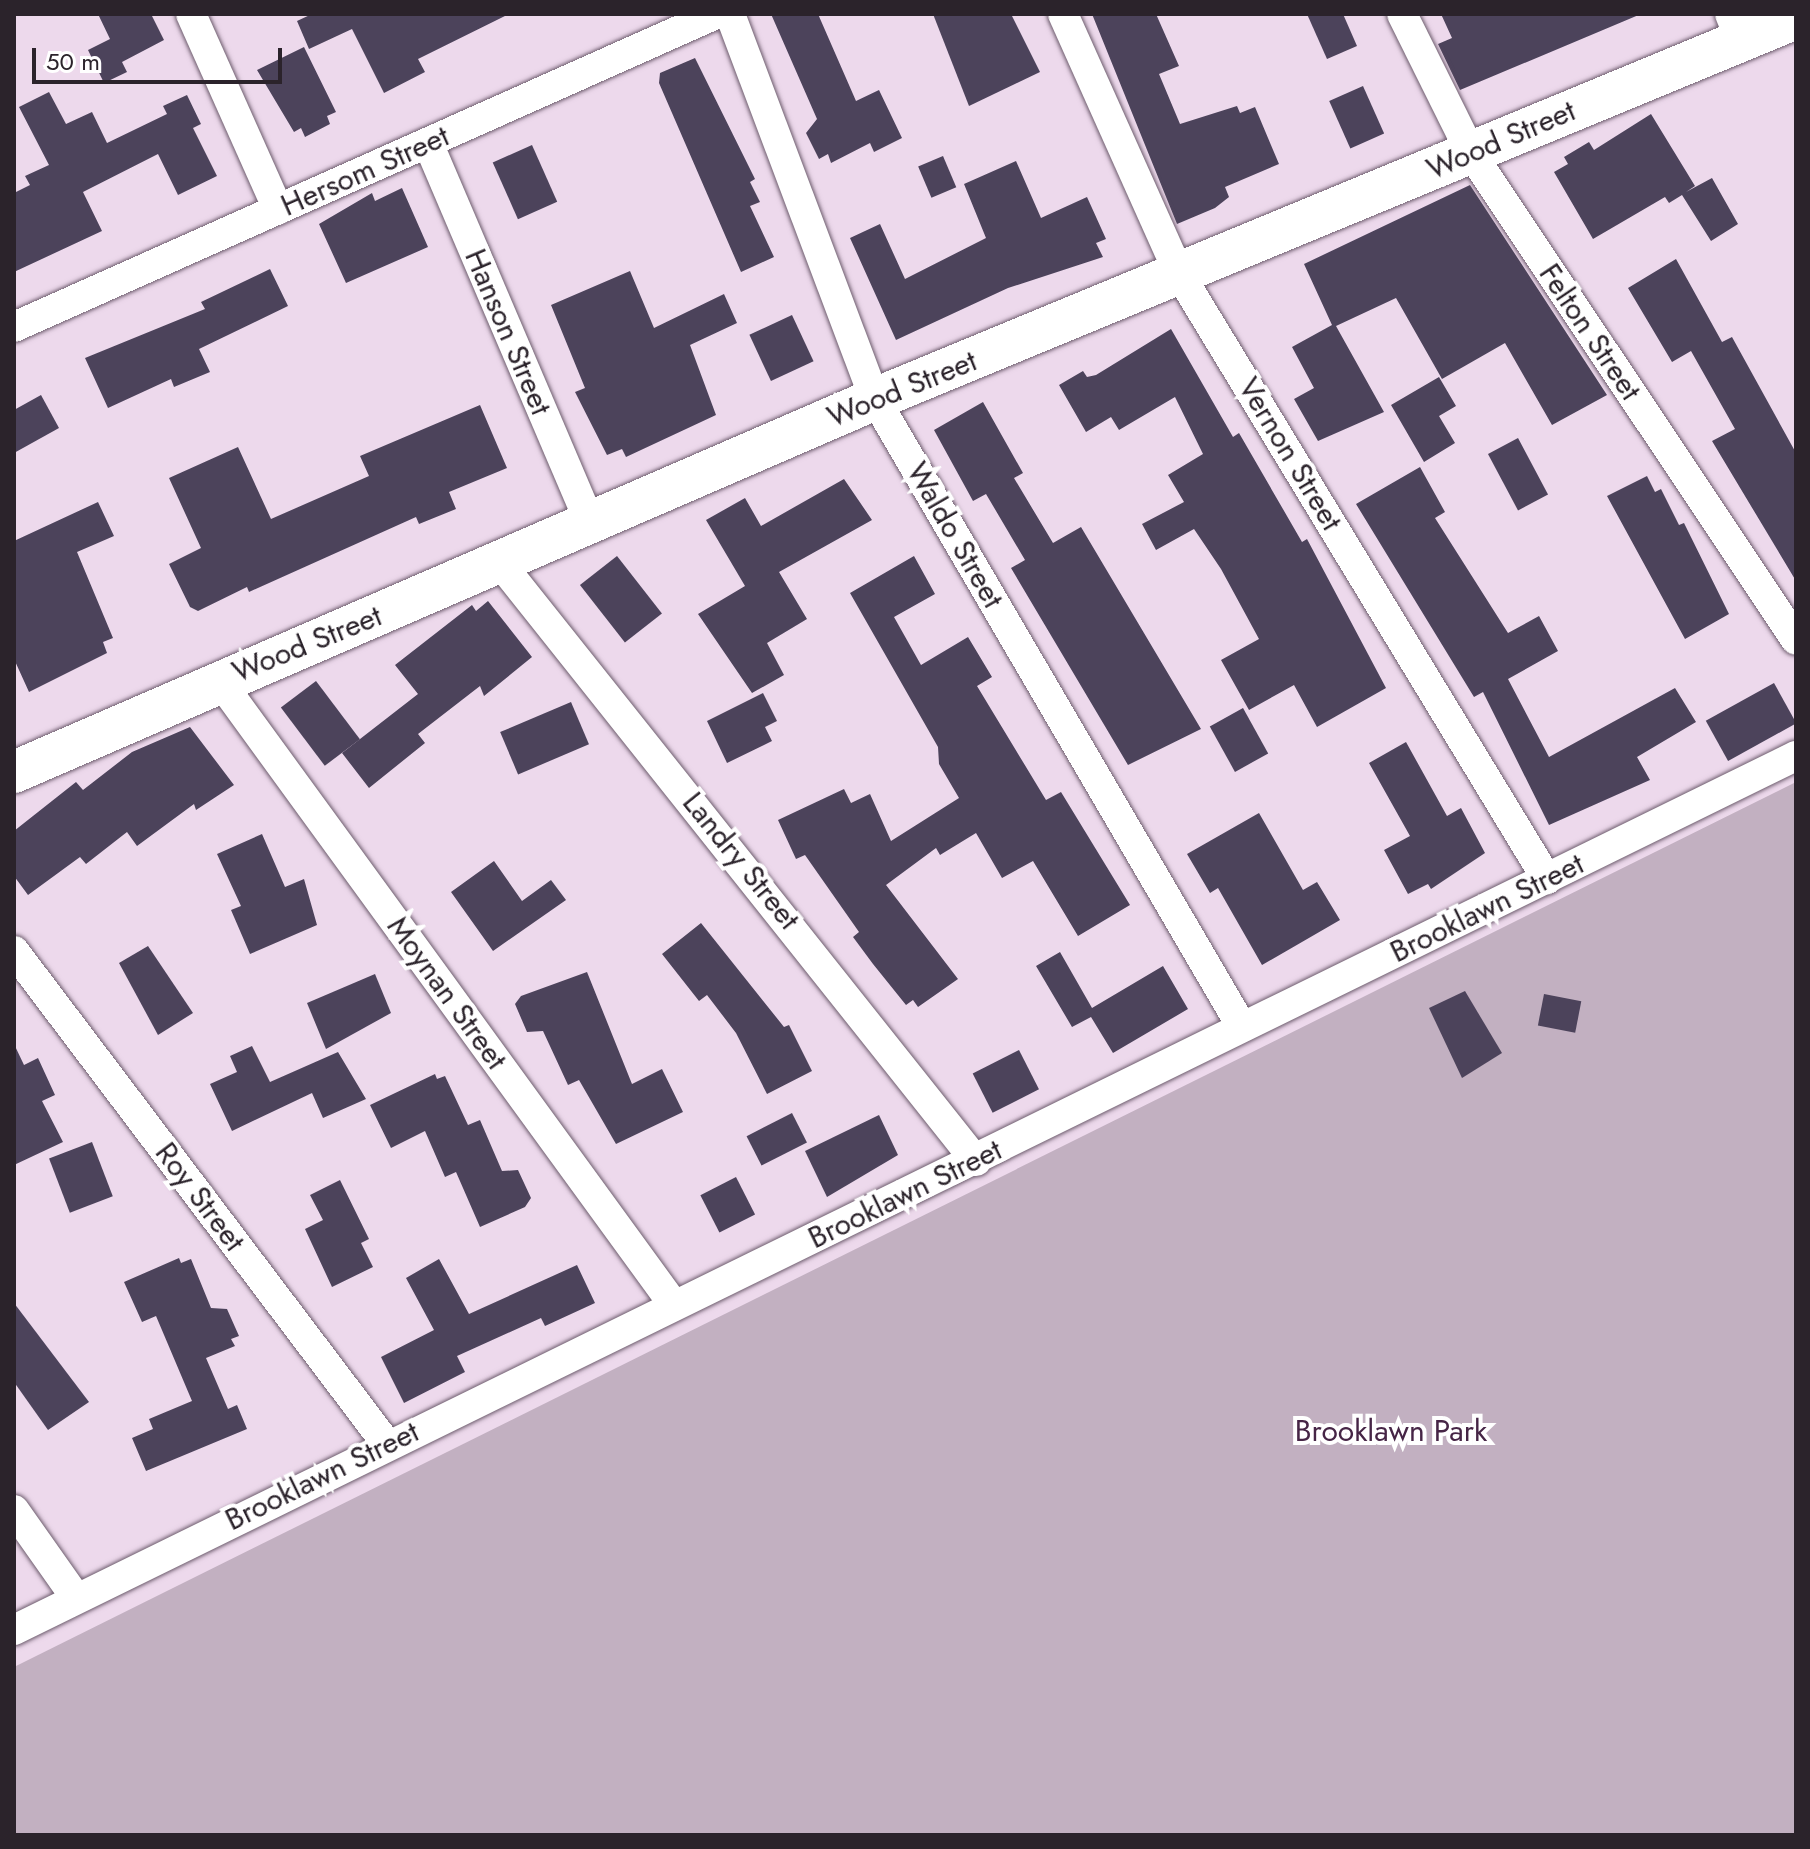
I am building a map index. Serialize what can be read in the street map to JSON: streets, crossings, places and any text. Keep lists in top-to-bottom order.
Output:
{
  "streets": {
    "street": [
      "Wood Street",
      "Hersom Street",
      "Hanson Street",
      "Felton Street",
      "Vernon Street",
      "Waldo Street",
      "Landry Street",
      "Brooklawn Street",
      "Moynan Street",
      "Roy Street"
    ]
  },
  "crossings": [
    ["Wood Street", "Hanson Street"],
    ["Wood Street", "Felton Street"],
    ["Wood Street", "Vernon Street"],
    ["Wood Street", "Waldo Street"],
    ["Wood Street", "Landry Street"],
    ["Wood Street", "Moynan Street"],
    ["Hersom Street", "Hanson Street"],
    ["Vernon Street", "Brooklawn Street"],
    ["Waldo Street", "Brooklawn Street"],
    ["Landry Street", "Brooklawn Street"],
    ["Brooklawn Street", "Moynan Street"],
    ["Brooklawn Street", "Roy Street"]
  ],
  "parks": ["Brooklawn Park"],
  "scale_bar": "50 m"
}
